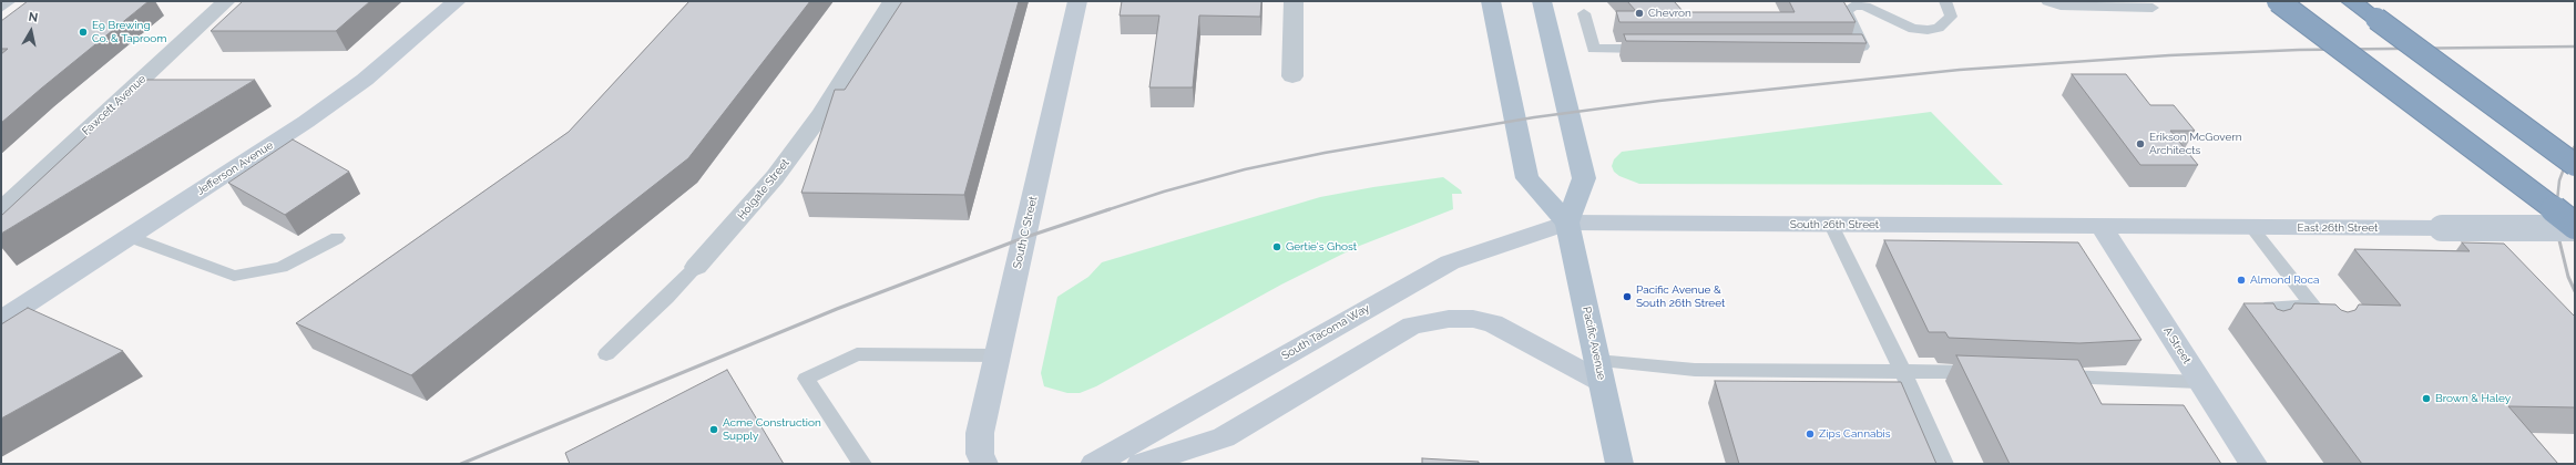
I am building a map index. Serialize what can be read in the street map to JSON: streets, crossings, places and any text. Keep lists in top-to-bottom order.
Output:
{
  "streets": {
    "main road": [
      "Jefferson Avenue",
      "South 26th Street",
      "East 26th Street",
      "South C Street",
      "South Tacoma Way",
      "Pacific Avenue",
      "A Street"
    ],
    "street": ["Fawcett Avenue", "Holgate Street"]
  },
  "crossings": [
    ["South 26th Street", "East 26th Street"],
    ["South 26th Street", "South Tacoma Way"],
    ["South 26th Street", "Pacific Avenue"],
    ["South 26th Street", "A Street"],
    ["East 26th Street", "A Street"],
    ["South Tacoma Way", "Pacific Avenue"]
  ],
  "places": [
    "Chevron",
    "E9 Brewing Co. & Taproom",
    "Erikson McGovern Architects",
    "Gertie's Ghost",
    "Almond Roca",
    "Pacific Avenue & South 26th Street",
    "Brown & Haley",
    "Acme Construction Supply",
    "Zips Cannabis"
  ],
  "north": "top"
}
